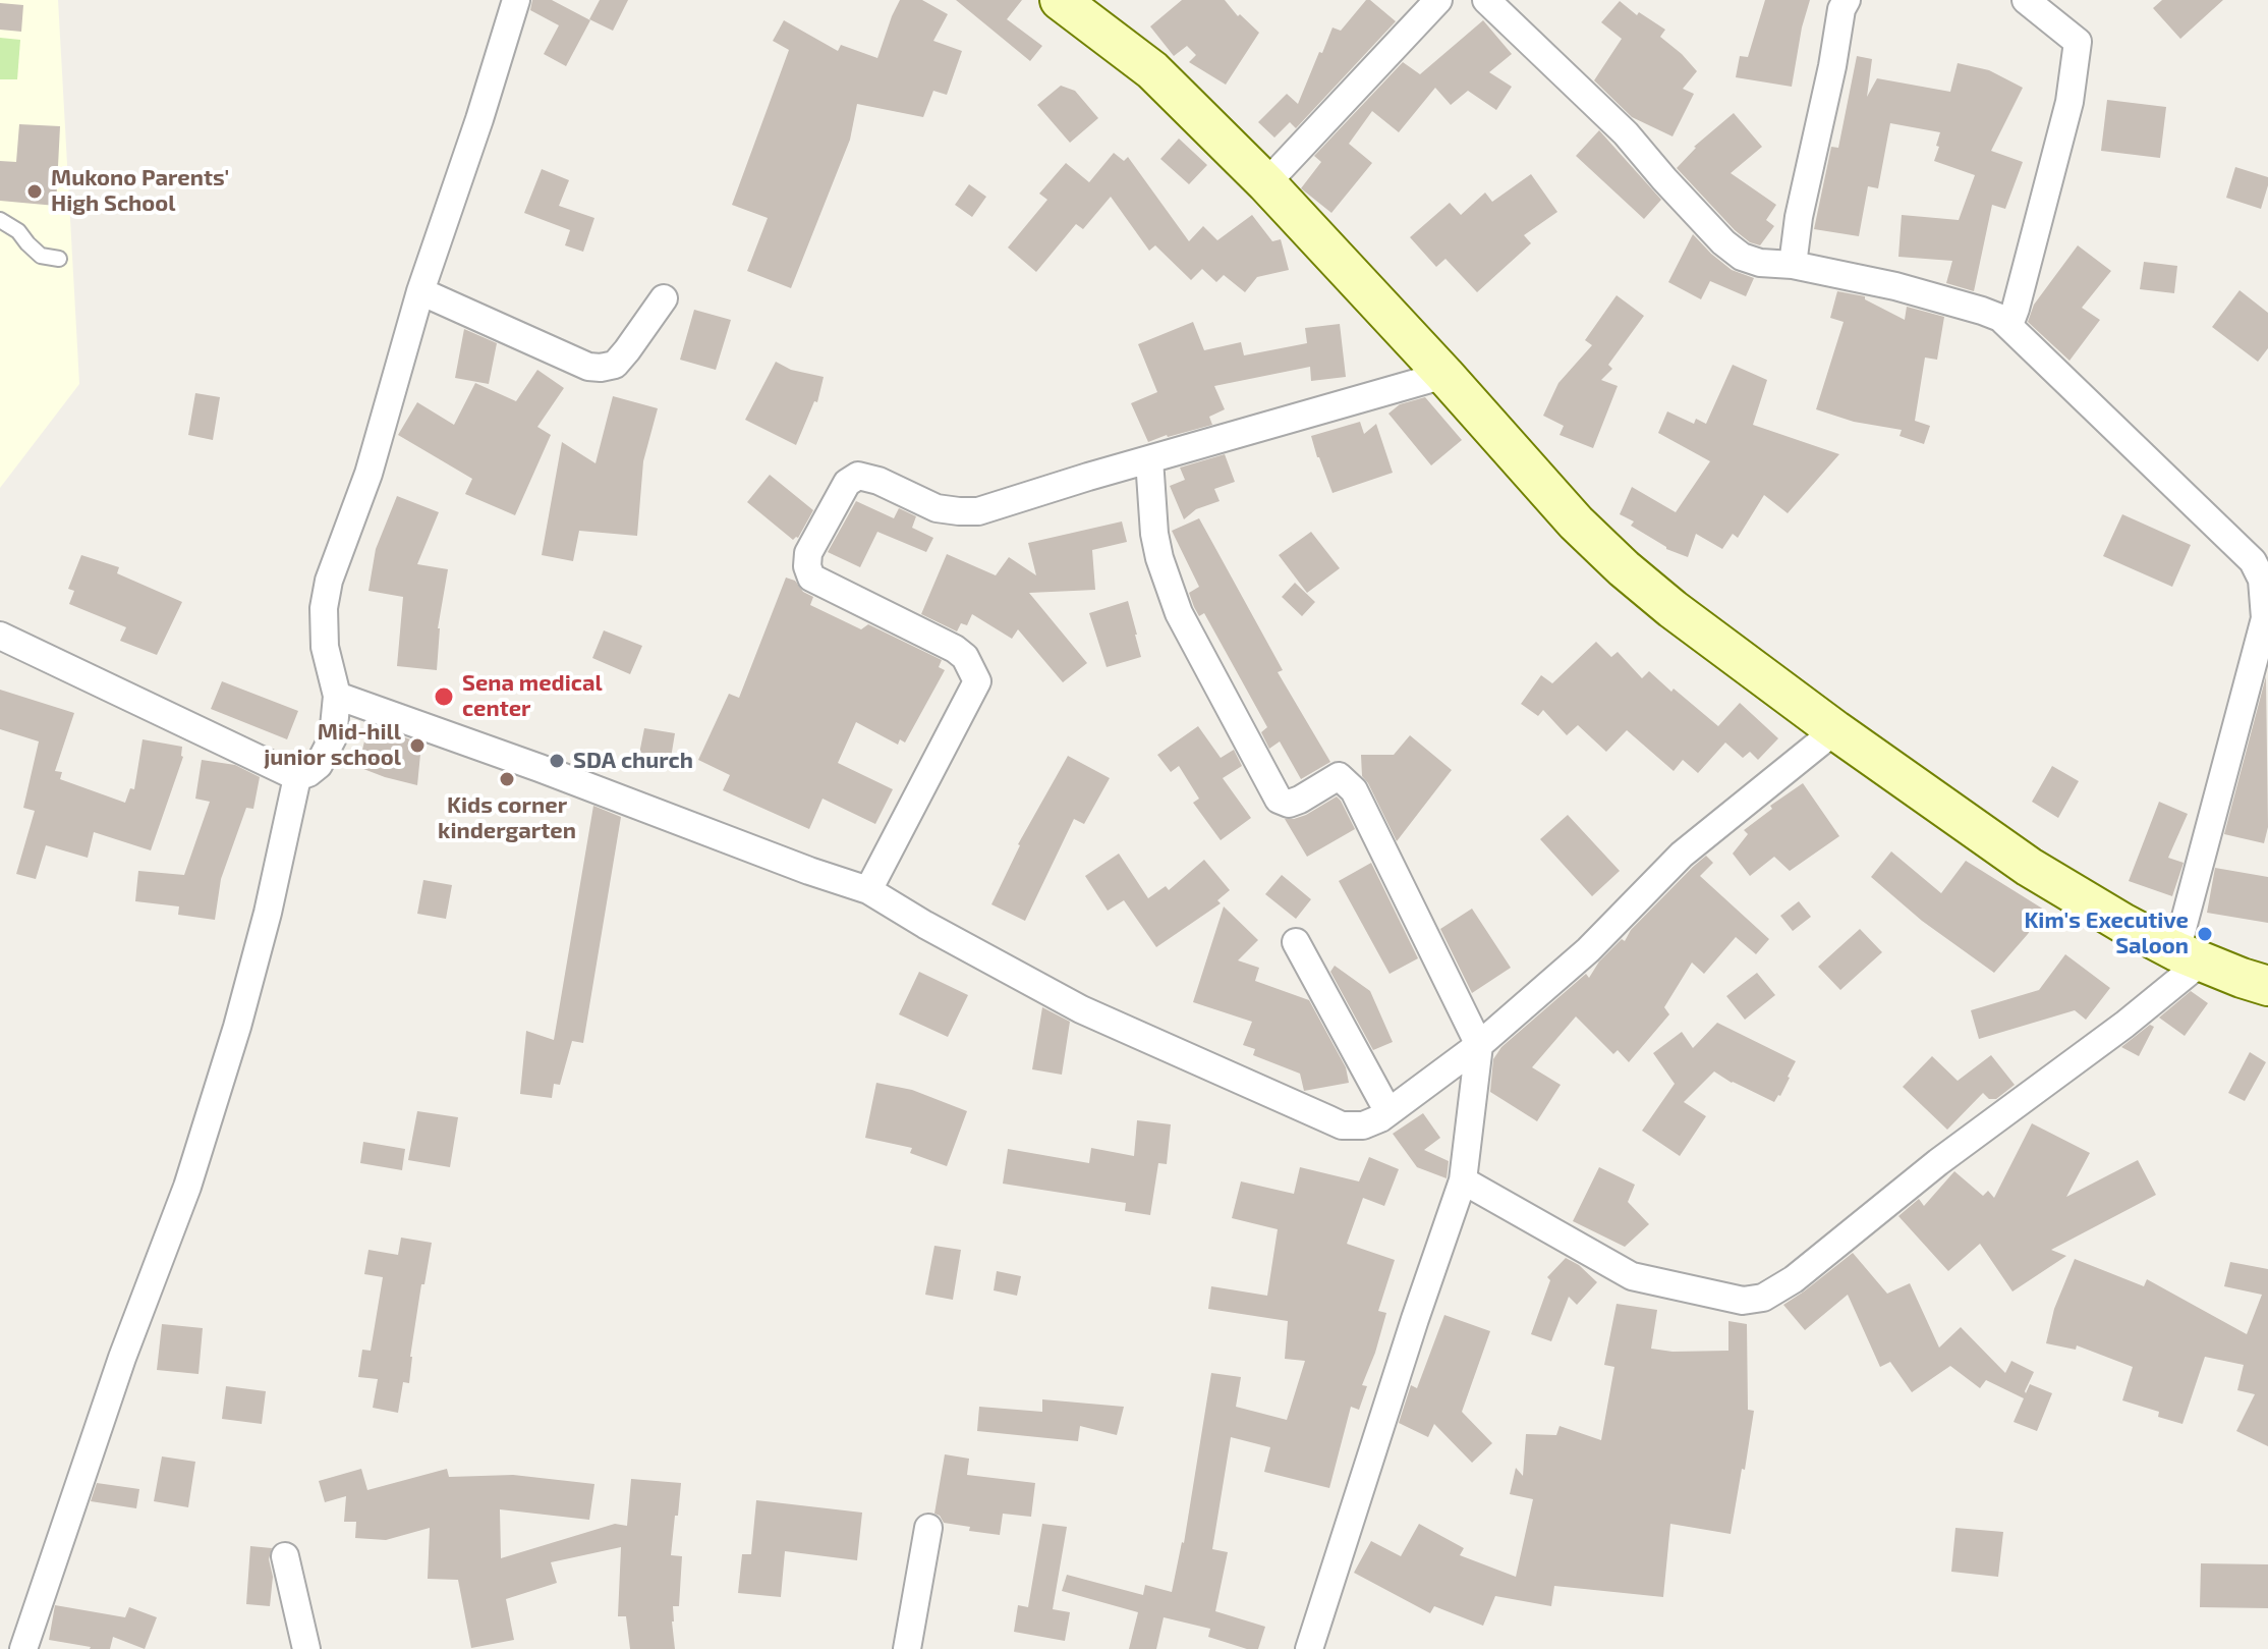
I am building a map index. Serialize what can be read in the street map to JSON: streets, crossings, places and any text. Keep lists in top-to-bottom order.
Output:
{
  "places": [
    "Mukono Parents' High School",
    "Sena medical center",
    "Mid-hill junior school",
    "SDA church",
    "Kids corner kindergarten",
    "Kim's Executive Saloon"
  ]
}
